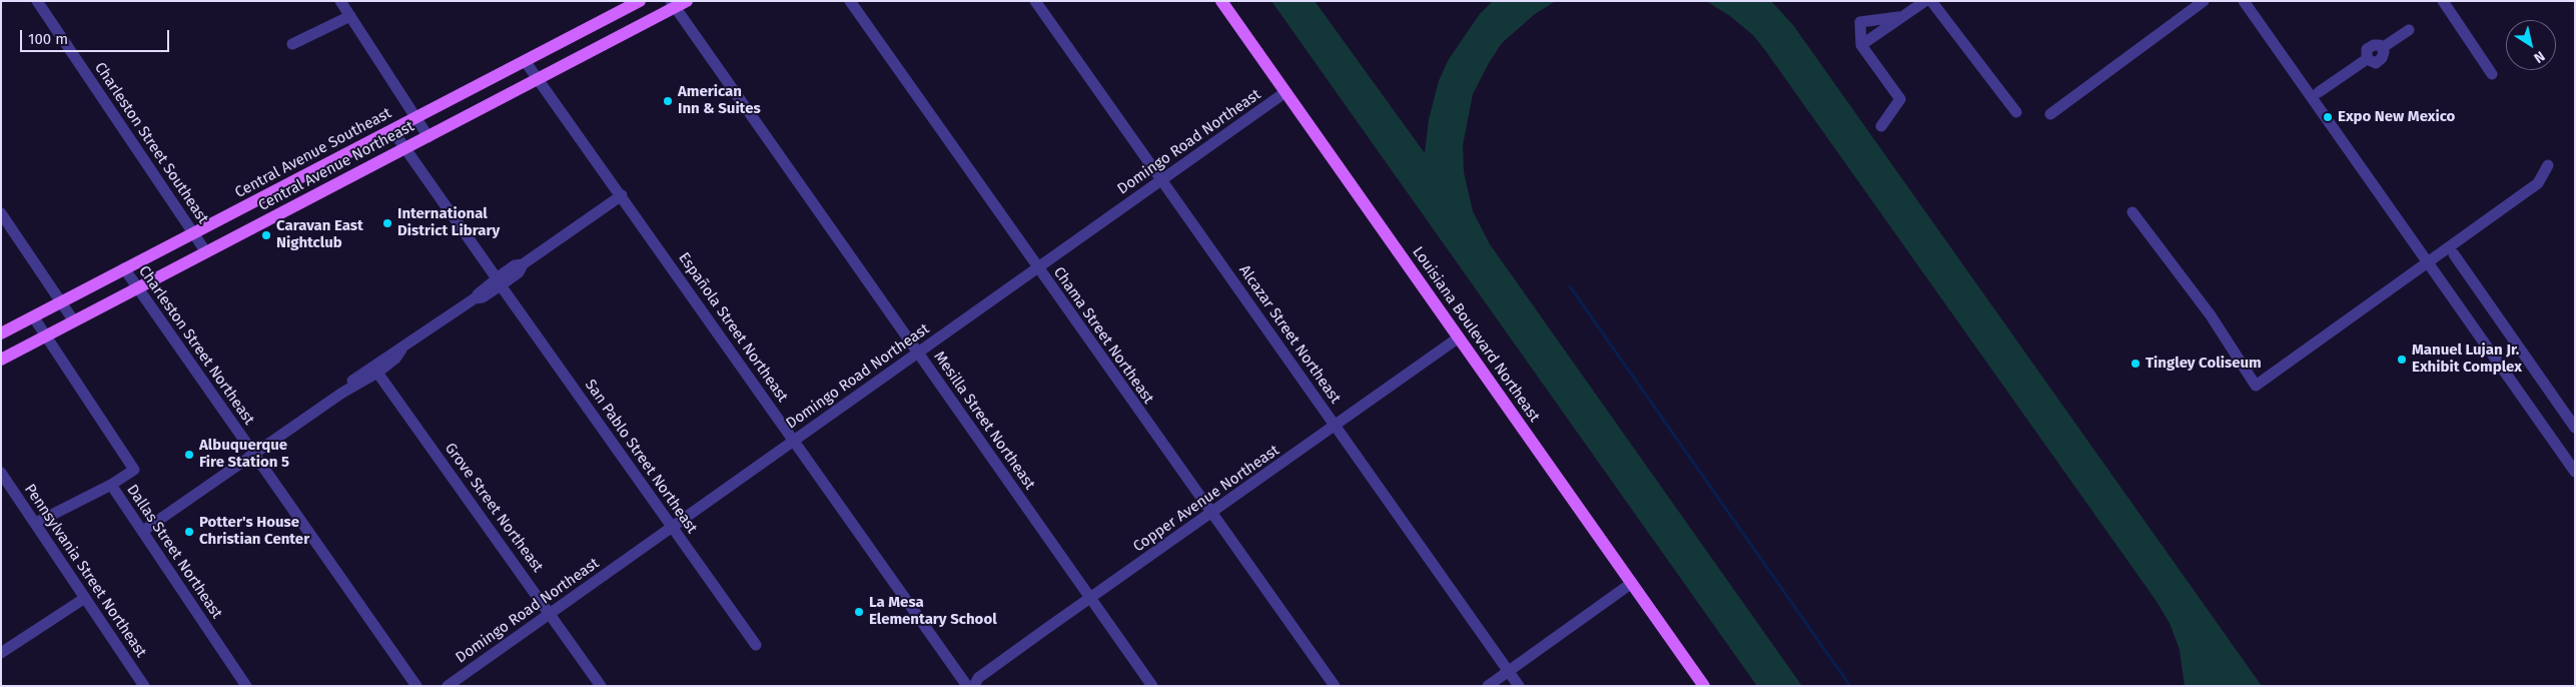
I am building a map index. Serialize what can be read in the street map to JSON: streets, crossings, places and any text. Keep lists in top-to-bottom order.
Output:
{
  "streets": {
    "main road": ["Central Avenue Southeast", "Central Avenue Northeast", "Louisiana Boulevard Northeast"],
    "street": [
      "Domingo Road Northeast",
      "Charleston Street Southeast",
      "Española Street Northeast",
      "Alcazar Street Northeast",
      "Chama Street Northeast",
      "Charleston Street Northeast",
      "Mesilla Street Northeast",
      "San Pablo Street Northeast",
      "Copper Avenue Northeast",
      "Grove Street Northeast",
      "Dallas Street Northeast",
      "Pennsylvania Street Northeast"
    ]
  },
  "crossings": [
    ["Domingo Road Northeast", "Española Street Northeast"],
    ["Domingo Road Northeast", "Alcazar Street Northeast"],
    ["Domingo Road Northeast", "Louisiana Boulevard Northeast"],
    ["Domingo Road Northeast", "Chama Street Northeast"],
    ["Domingo Road Northeast", "Mesilla Street Northeast"],
    ["Domingo Road Northeast", "San Pablo Street Northeast"],
    ["Domingo Road Northeast", "Grove Street Northeast"],
    ["Charleston Street Southeast", "Central Avenue Southeast"],
    ["Charleston Street Southeast", "Central Avenue Northeast"],
    ["Central Avenue Southeast", "Española Street Northeast"],
    ["Central Avenue Southeast", "Charleston Street Northeast"],
    ["Central Avenue Southeast", "San Pablo Street Northeast"],
    ["Central Avenue Southeast", "Dallas Street Northeast"],
    ["Central Avenue Northeast", "Española Street Northeast"],
    ["Central Avenue Northeast", "Charleston Street Northeast"],
    ["Central Avenue Northeast", "Mesilla Street Northeast"],
    ["Central Avenue Northeast", "San Pablo Street Northeast"],
    ["Central Avenue Northeast", "Dallas Street Northeast"],
    ["Alcazar Street Northeast", "Copper Avenue Northeast"],
    ["Louisiana Boulevard Northeast", "Copper Avenue Northeast"],
    ["Chama Street Northeast", "Copper Avenue Northeast"],
    ["Mesilla Street Northeast", "Copper Avenue Northeast"]
  ],
  "places": [
    "American Inn & Suites",
    "Expo New Mexico",
    "International District Library",
    "Caravan East Nightclub",
    "Manuel Lujan Jr. Exhibit Complex",
    "Tingley Coliseum",
    "Albuquerque Fire Station 5",
    "Potter's House Christian Center",
    "La Mesa Elementary School"
  ],
  "scale_bar": "100 m",
  "north": "bottom right"
}
